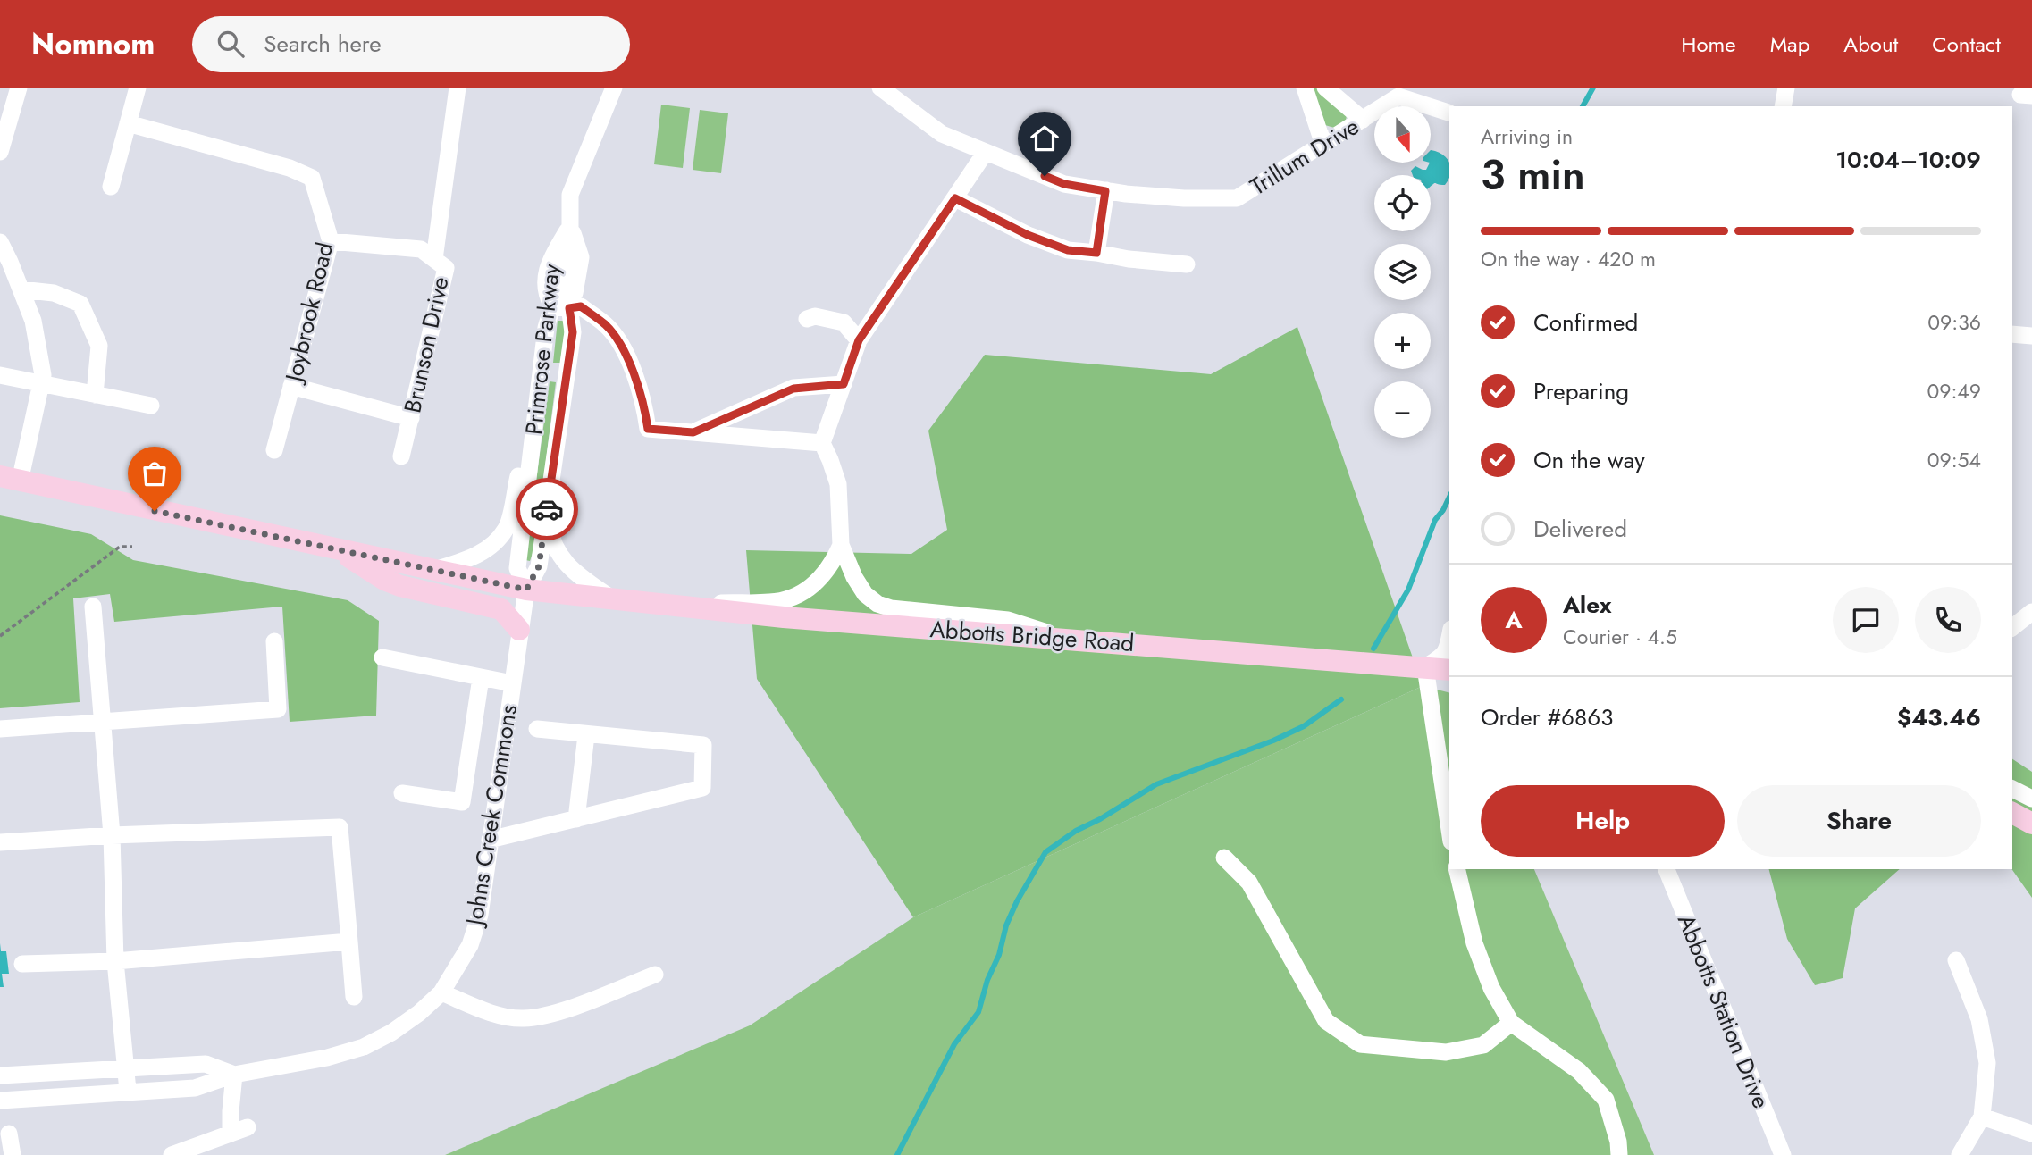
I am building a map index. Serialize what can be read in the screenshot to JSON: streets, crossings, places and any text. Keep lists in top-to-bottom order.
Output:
{
  "streets": {
    "main road": ["Abbotts Bridge Road"],
    "street": [
      "Trillum Drive",
      "Joybrook Road",
      "Brunson Drive",
      "Primrose Parkway",
      "Johns Creek Commons",
      "Abbotts Station Drive"
    ]
  },
  "crossings": [
    ["Primrose Parkway", "Abbotts Bridge Road"],
    ["Primrose Parkway", "Johns Creek Commons"],
    ["Abbotts Bridge Road", "Johns Creek Commons"]
  ],
  "north": "bottom",
  "page": {
    "header": "Nomnom",
    "search": "Search here",
    "nav": [
      "Home",
      "Map",
      "About",
      "Contact"
    ],
    "map_buttons": ["+", "−"],
    "heading": ["3 min", "Arriving in", "10:04–10:09"],
    "panel": [
      "Alex",
      "Courier · 4.5",
      "Order #6863",
      "$43.46"
    ],
    "bar": "On the way · 420 m",
    "list": [
      ["Confirmed", "09:36"],
      ["Preparing", "09:49"],
      ["On the way", "09:54"],
      "Delivered"
    ],
    "round": "A",
    "buttons": ["Help", "Share"]
  }
}
